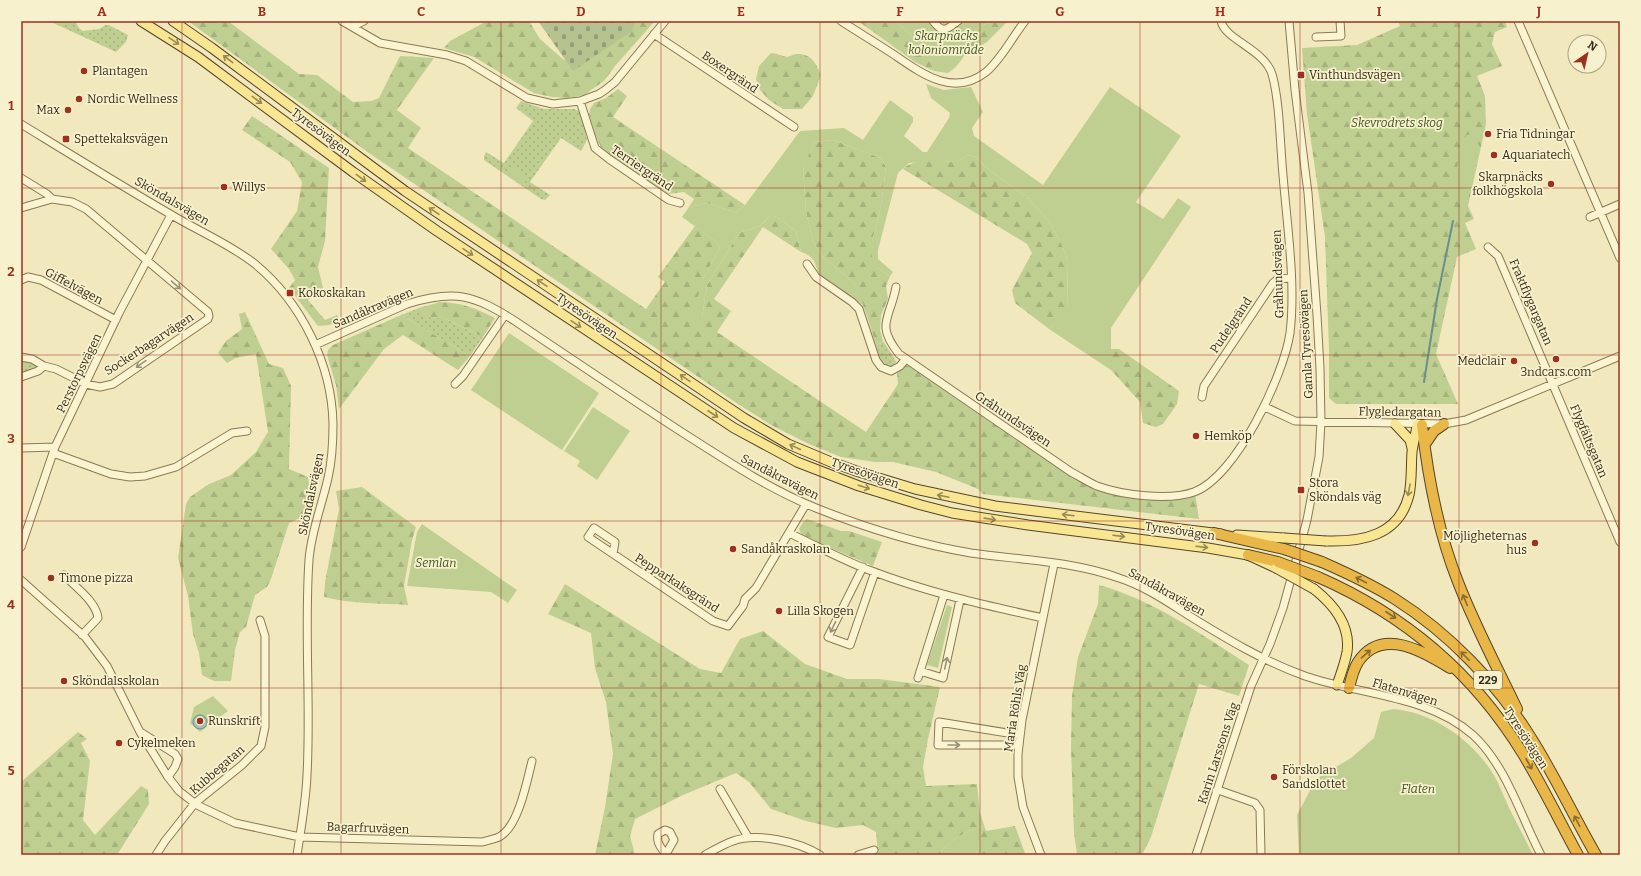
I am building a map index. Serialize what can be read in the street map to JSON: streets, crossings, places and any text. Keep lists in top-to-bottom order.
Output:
{
  "streets": {
    "highway": ["Tyresövägen", "229"],
    "street": [
      "Boxergränd",
      "Terriergränd",
      "Sköndalsvägen",
      "Gråhundsvägen",
      "Giffelvägen",
      "Fraktflygargatan",
      "Sandåkravägen",
      "Pudelgränd",
      "Sockerbagarvägen",
      "Gamla Tyresövägen",
      "Perstorpsvägen",
      "Flygledargatan",
      "Flygfältsgatan",
      "Pepparkaksgränd",
      "Flatenvägen",
      "Maria Röhls Väg",
      "Karin Larssons Väg",
      "Kubbegatan",
      "Bagarfruvägen"
    ]
  },
  "crossings": [
    ["Sköndalsvägen", "Sandåkravägen"],
    ["Sköndalsvägen", "Perstorpsvägen"],
    ["Sköndalsvägen", "Bagarfruvägen"],
    ["Gråhundsvägen", "Pudelgränd"],
    ["Gråhundsvägen", "Flygledargatan"],
    ["Giffelvägen", "Perstorpsvägen"],
    ["Fraktflygargatan", "Flygfältsgatan"],
    ["Sandåkravägen", "Gamla Tyresövägen"],
    ["Sandåkravägen", "Pepparkaksgränd"],
    ["Sandåkravägen", "Flatenvägen"],
    ["Sandåkravägen", "Maria Röhls Väg"],
    ["Sandåkravägen", "Karin Larssons Väg"],
    ["Sockerbagarvägen", "Perstorpsvägen"],
    ["Gamla Tyresövägen", "Flygledargatan"],
    ["Gamla Tyresövägen", "Flatenvägen"],
    ["Gamla Tyresövägen", "Karin Larssons Väg"],
    ["Flygledargatan", "Flygfältsgatan"],
    ["Flatenvägen", "Karin Larssons Väg"],
    ["Kubbegatan", "Bagarfruvägen"]
  ],
  "parks": [
    "Skarpnäcks koloniområde",
    "Skevrodrets skog",
    "Semlan",
    "Flaten"
  ],
  "places": {
    "other": [
      "Plantagen",
      "Nordic Wellness",
      "Max",
      "Fria Tidningar",
      "Aquariatech",
      "Skarpnäcks folkhögskola",
      "Willys",
      "3ndcars.com",
      "Medclair",
      "Hemköp",
      "Möjligheternas hus",
      "Sandåkraskolan",
      "Timone pizza",
      "Lilla Skogen",
      "Sköndalsskolan",
      "Runskrift",
      "Cykelmeken",
      "Förskolan Sandslottet"
    ],
    "transit": [
      "Vinthundsvägen",
      "Spettekaksvägen",
      "Kokoskakan",
      "Stora Sköndals väg"
    ]
  },
  "north": "top right",
  "grid": {
    "columns": [
      "A",
      "B",
      "C",
      "D",
      "E",
      "F",
      "G",
      "H",
      "I",
      "J"
    ],
    "rows": [
      "1",
      "2",
      "3",
      "4",
      "5"
    ]
  }
}
